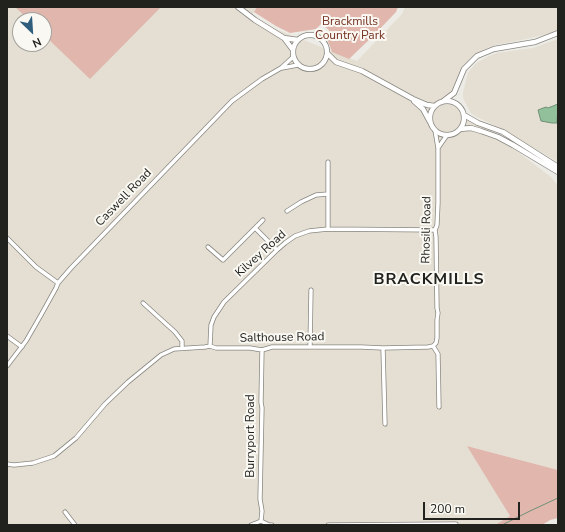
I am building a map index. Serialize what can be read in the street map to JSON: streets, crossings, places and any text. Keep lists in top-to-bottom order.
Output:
{
  "streets": {
    "street": [
      "Caswell Road",
      "Rhosili Road",
      "Kilvey Road",
      "Salthouse Road",
      "Burryport Road"
    ]
  },
  "crossings": [
    ["Rhosili Road", "Kilvey Road"],
    ["Rhosili Road", "Salthouse Road"],
    ["Kilvey Road", "Salthouse Road"],
    ["Salthouse Road", "Burryport Road"]
  ],
  "districts": ["BRACKMILLS"],
  "parks": ["Brackmills Country Park"],
  "scale_bar": "200 m",
  "north": "bottom right"
}
